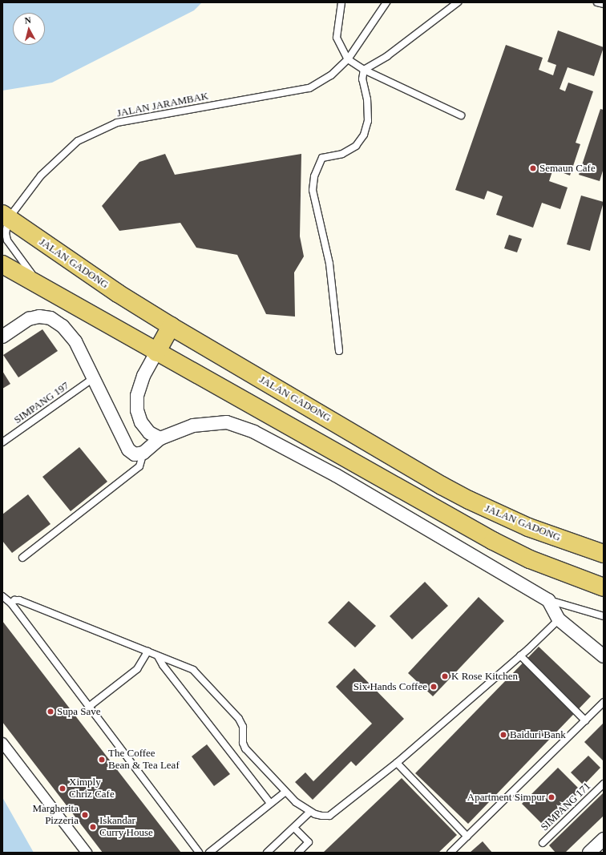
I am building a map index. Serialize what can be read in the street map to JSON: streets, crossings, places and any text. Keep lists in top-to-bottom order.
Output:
{
  "streets": {
    "main road": ["JALAN GADONG"],
    "lane": ["JALAN JARAMBAK", "SIMPANG 197", "SIMPANG 171"]
  },
  "crossings": [
    ["JALAN JARAMBAK", "JALAN GADONG"]
  ],
  "places": [
    "Semaun Cafe",
    "K Rose Kitchen",
    "Six Hands Coffee",
    "Supa Save",
    "Baiduri Bank",
    "The Coffee Bean & Tea Leaf",
    "Ximply Chriz Cafe",
    "Apartment Simpur",
    "Margherita Pizzeria",
    "Iskandar Curry House"
  ],
  "north": "top"
}
